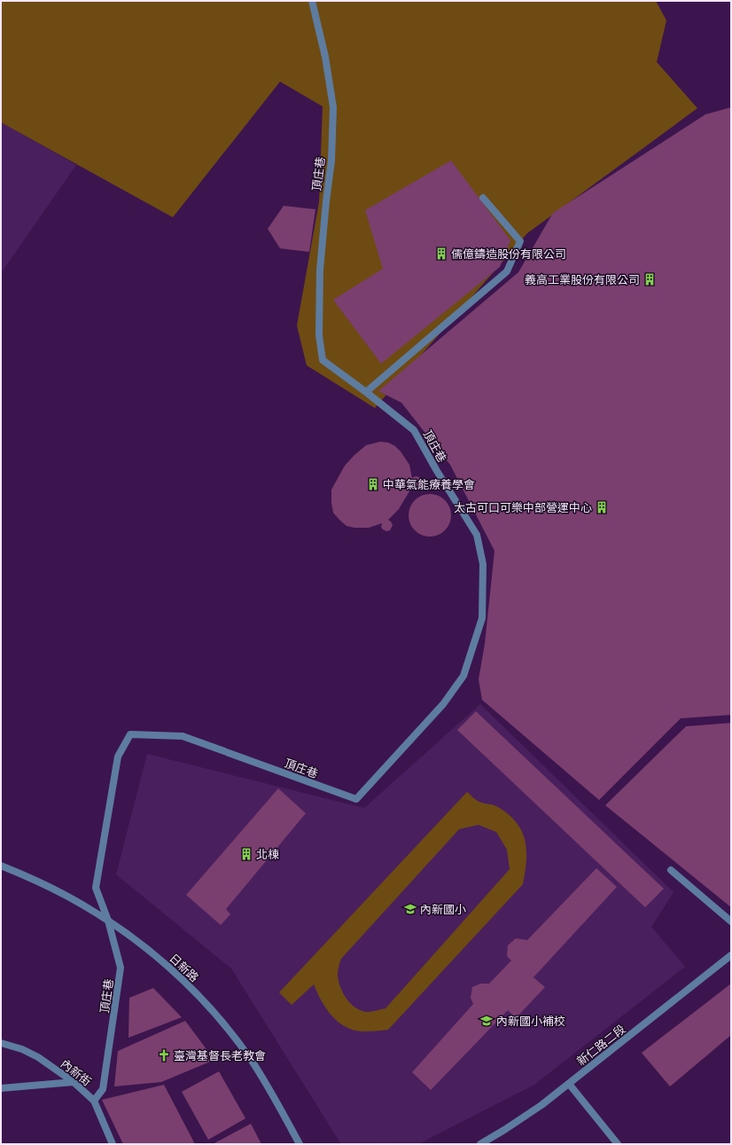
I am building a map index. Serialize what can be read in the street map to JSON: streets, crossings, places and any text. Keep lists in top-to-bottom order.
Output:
{
  "streets": {
    "street": [
      "頂庄巷",
      "日新路",
      "新仁路二段",
      "內新街"
    ]
  },
  "crossings": [
    ["頂庄巷", "日新路"],
    ["頂庄巷", "內新街"]
  ],
  "places": {
    "building": [
      "儒億鑄造股份有限公司",
      "義高工業股份有限公司",
      "中華氣能療養學會",
      "太古可口可樂中部營運中心",
      "北棟"
    ],
    "school or university": ["內新國小", "內新國小補校"],
    "church": ["臺灣基督長老教會"]
  }
}
